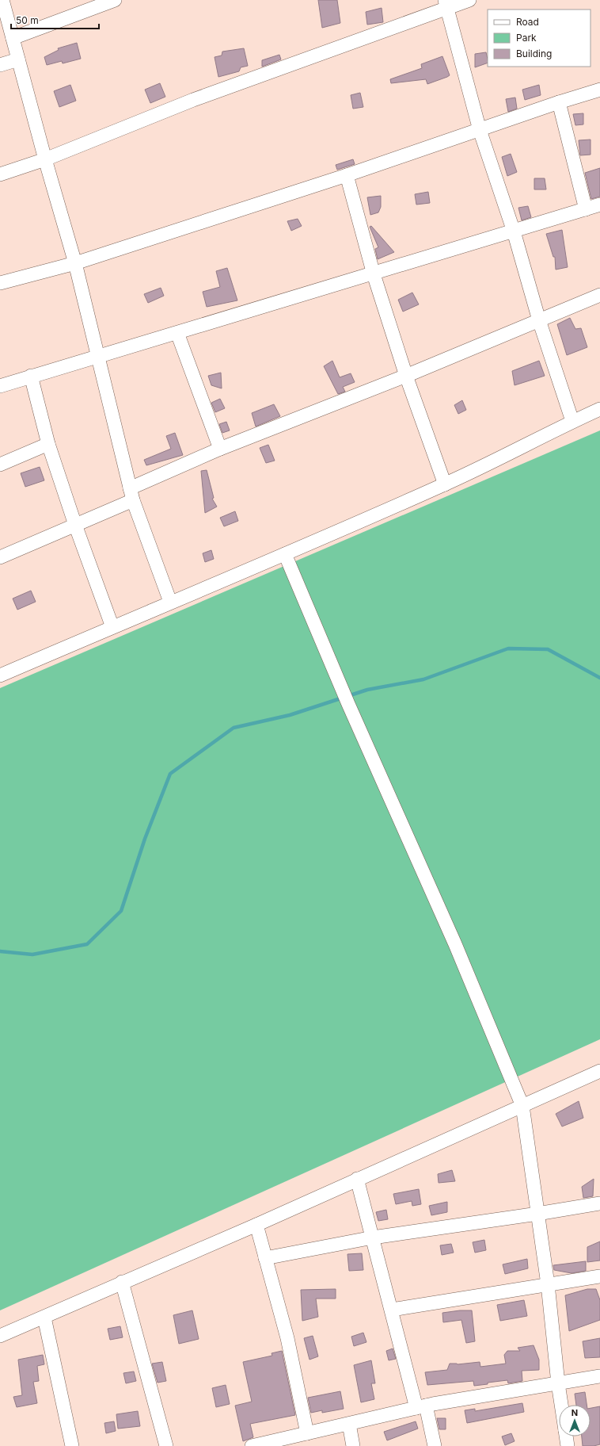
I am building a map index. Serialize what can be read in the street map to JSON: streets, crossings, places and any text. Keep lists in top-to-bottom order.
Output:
{
  "legend": ["Road", "Park", "Building"],
  "scale_bar": "50 m",
  "north": "top"
}
